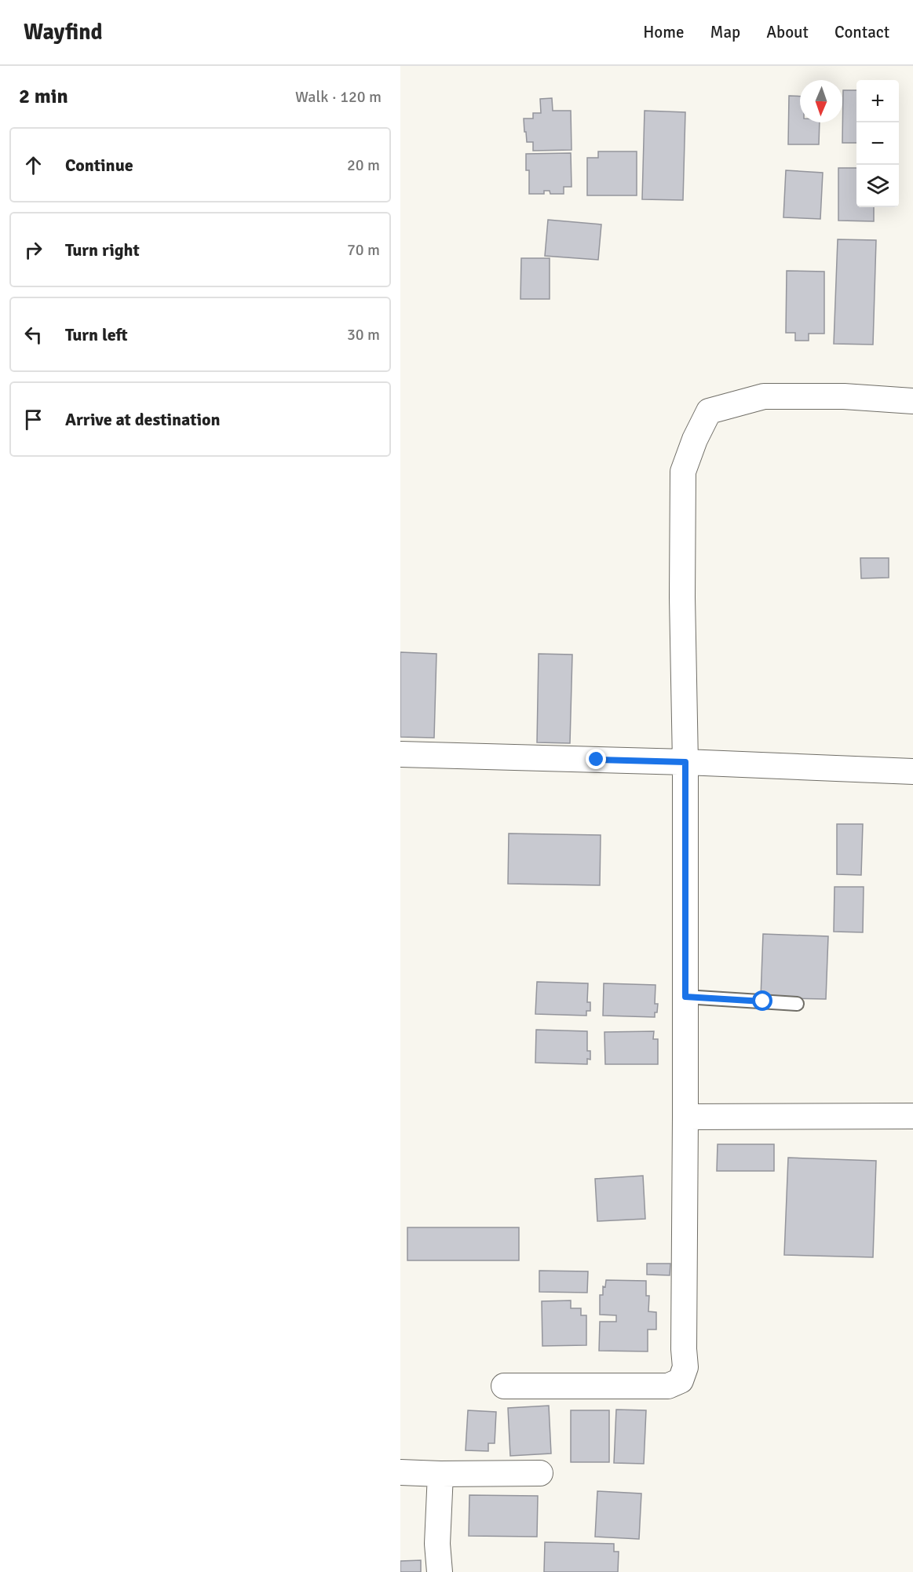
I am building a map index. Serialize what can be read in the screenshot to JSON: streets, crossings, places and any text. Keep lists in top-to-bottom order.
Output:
{
  "north": "bottom",
  "page": {
    "header": "Wayfind",
    "nav": [
      "Home",
      "Map",
      "About",
      "Contact"
    ],
    "heading": ["2 min", "Walk · 120 m"],
    "map_buttons": ["+", "−"],
    "list": [
      ["Continue", "20 m"],
      ["Turn right", "70 m"],
      ["Turn left", "30 m"],
      "Arrive at destination"
    ]
  }
}
